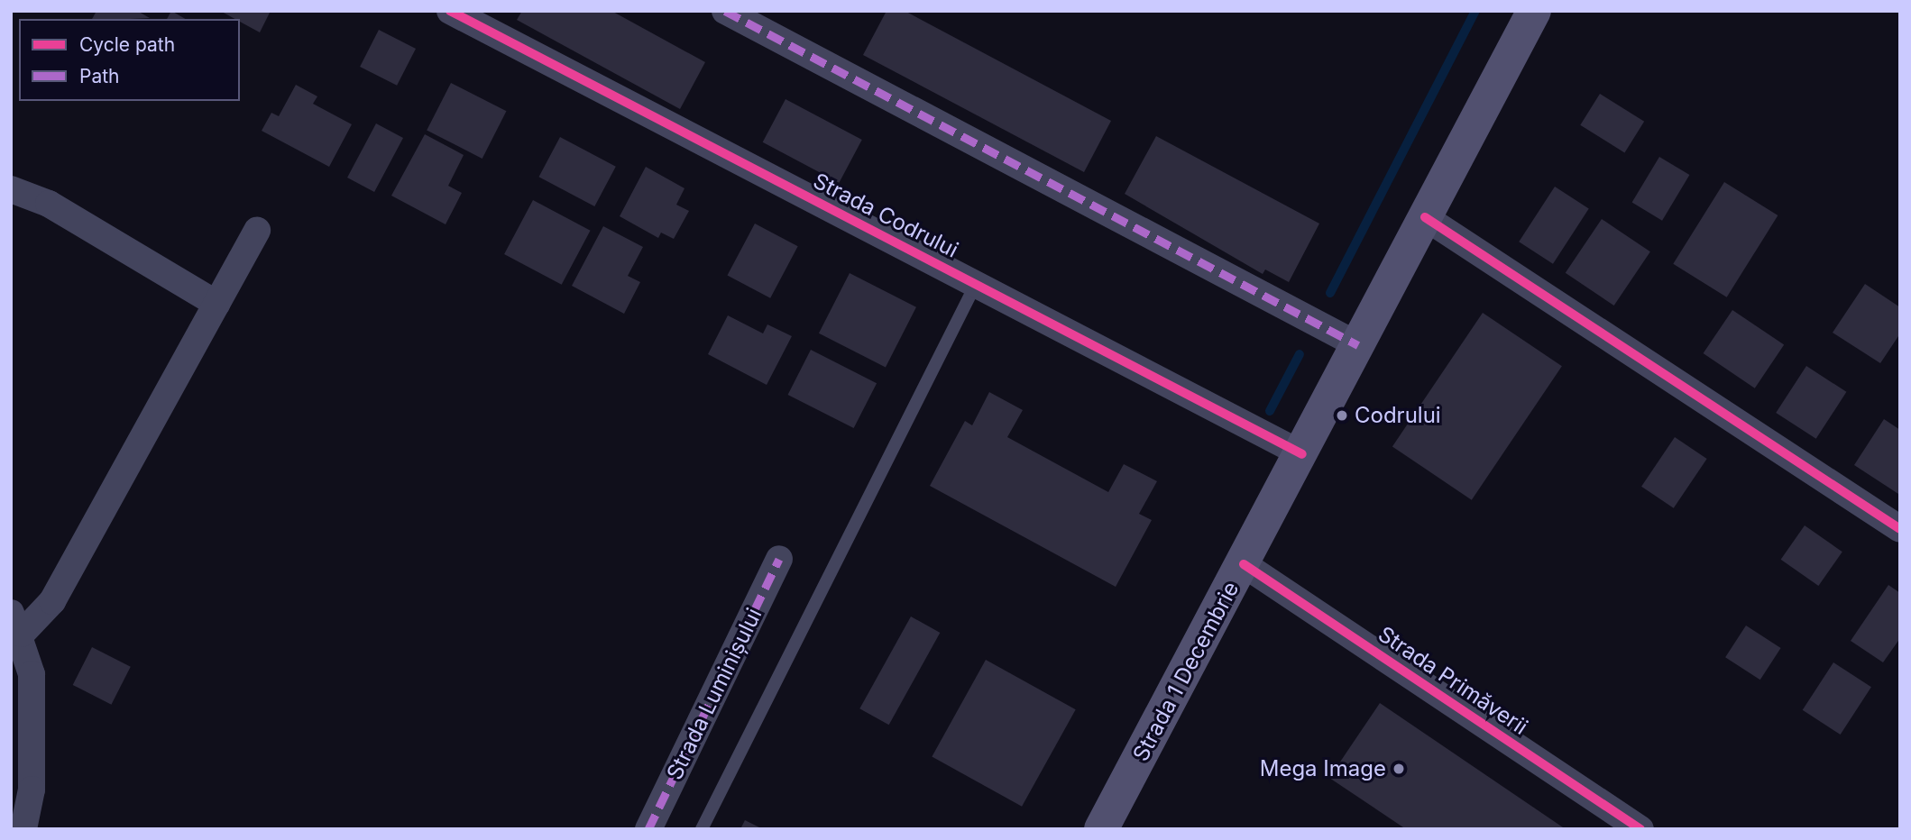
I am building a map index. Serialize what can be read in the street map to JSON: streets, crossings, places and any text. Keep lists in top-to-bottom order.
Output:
{
  "streets": {
    "main road": ["Strada 1 Decembrie"],
    "street": ["Strada Codrului", "Strada Primăverii", "Strada Luminișului"]
  },
  "crossings": [
    ["Strada Codrului", "Strada 1 Decembrie"],
    ["Strada 1 Decembrie", "Strada Primăverii"]
  ],
  "places": ["Codrului", "Mega Image"],
  "legend": ["Cycle path", "Path"]
}
